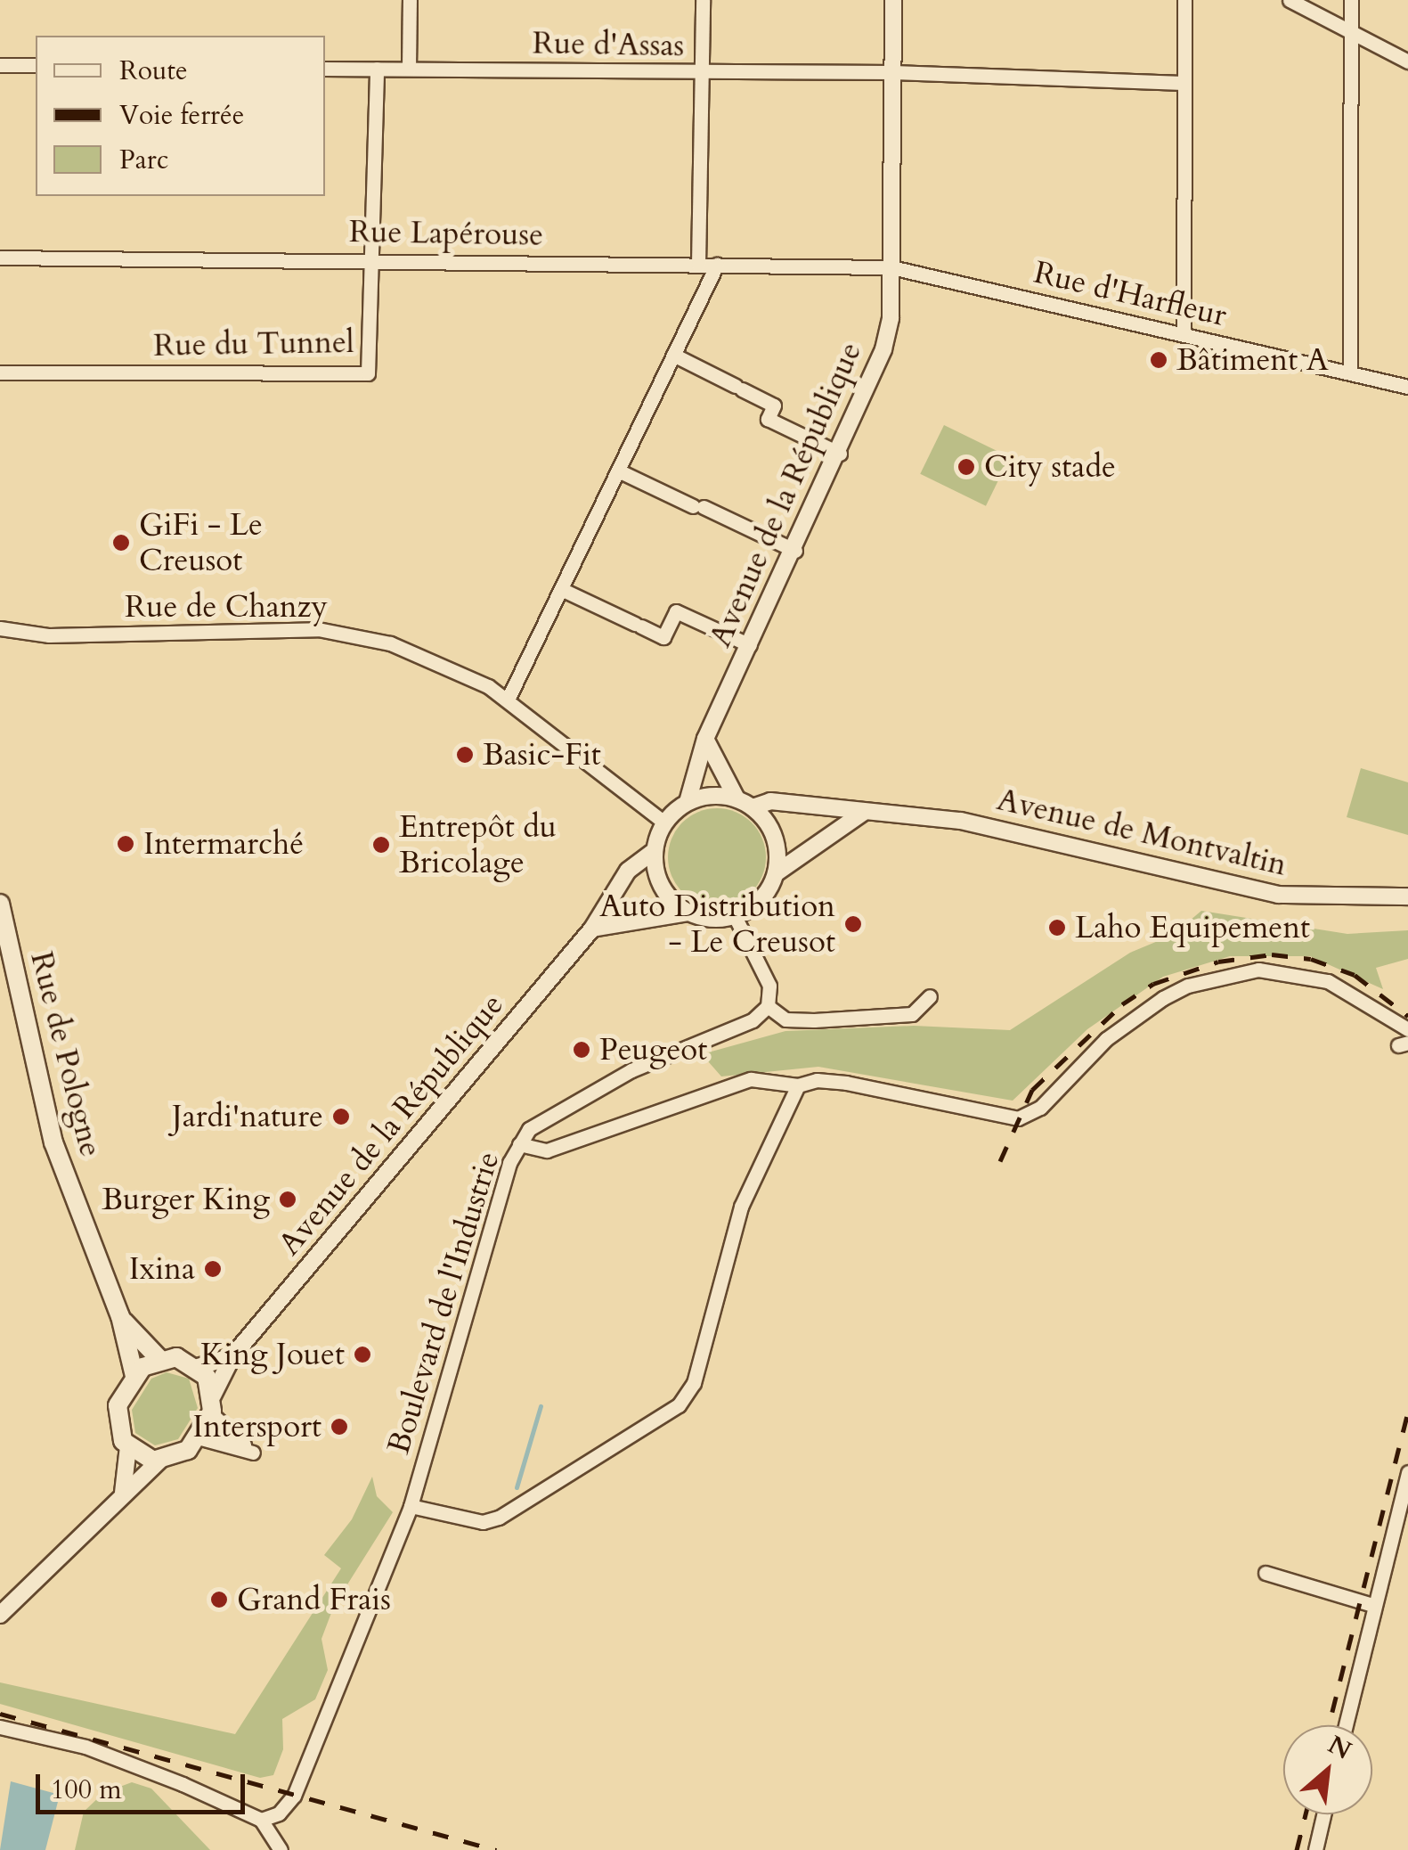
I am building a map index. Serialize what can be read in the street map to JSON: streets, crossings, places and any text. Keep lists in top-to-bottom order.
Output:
{
  "streets": {
    "main road": ["Rue de Pologne"],
    "street": [
      "Rue d'Assas",
      "Rue Lapérouse",
      "Rue d'Harfleur",
      "Rue du Tunnel",
      "Avenue de la République",
      "Rue de Chanzy",
      "Avenue de Montvaltin",
      "Boulevard de l'Industrie"
    ]
  },
  "crossings": [
    ["Rue d'Assas", "Rue du Tunnel"],
    ["Rue d'Assas", "Avenue de la République"],
    ["Rue Lapérouse", "Rue d'Harfleur"],
    ["Rue Lapérouse", "Rue du Tunnel"],
    ["Rue Lapérouse", "Avenue de la République"],
    ["Rue d'Harfleur", "Avenue de la République"],
    ["Avenue de la République", "Rue de Chanzy"],
    ["Avenue de la République", "Avenue de Montvaltin"],
    ["Avenue de la République", "Rue de Pologne"],
    ["Rue de Chanzy", "Avenue de Montvaltin"]
  ],
  "places": [
    "Bâtiment A",
    "City stade",
    "GiFi - Le Creusot",
    "Basic-Fit",
    "Intermarché",
    "Entrepôt du Bricolage",
    "Auto Distribution - Le Creusot",
    "Laho Equipement",
    "Peugeot",
    "Jardi'nature",
    "Burger King",
    "Ixina",
    "King Jouet",
    "Intersport",
    "Grand Frais"
  ],
  "legend": ["Route", "Voie ferrée", "Parc"],
  "scale_bar": "100 m",
  "north": "top right"
}
